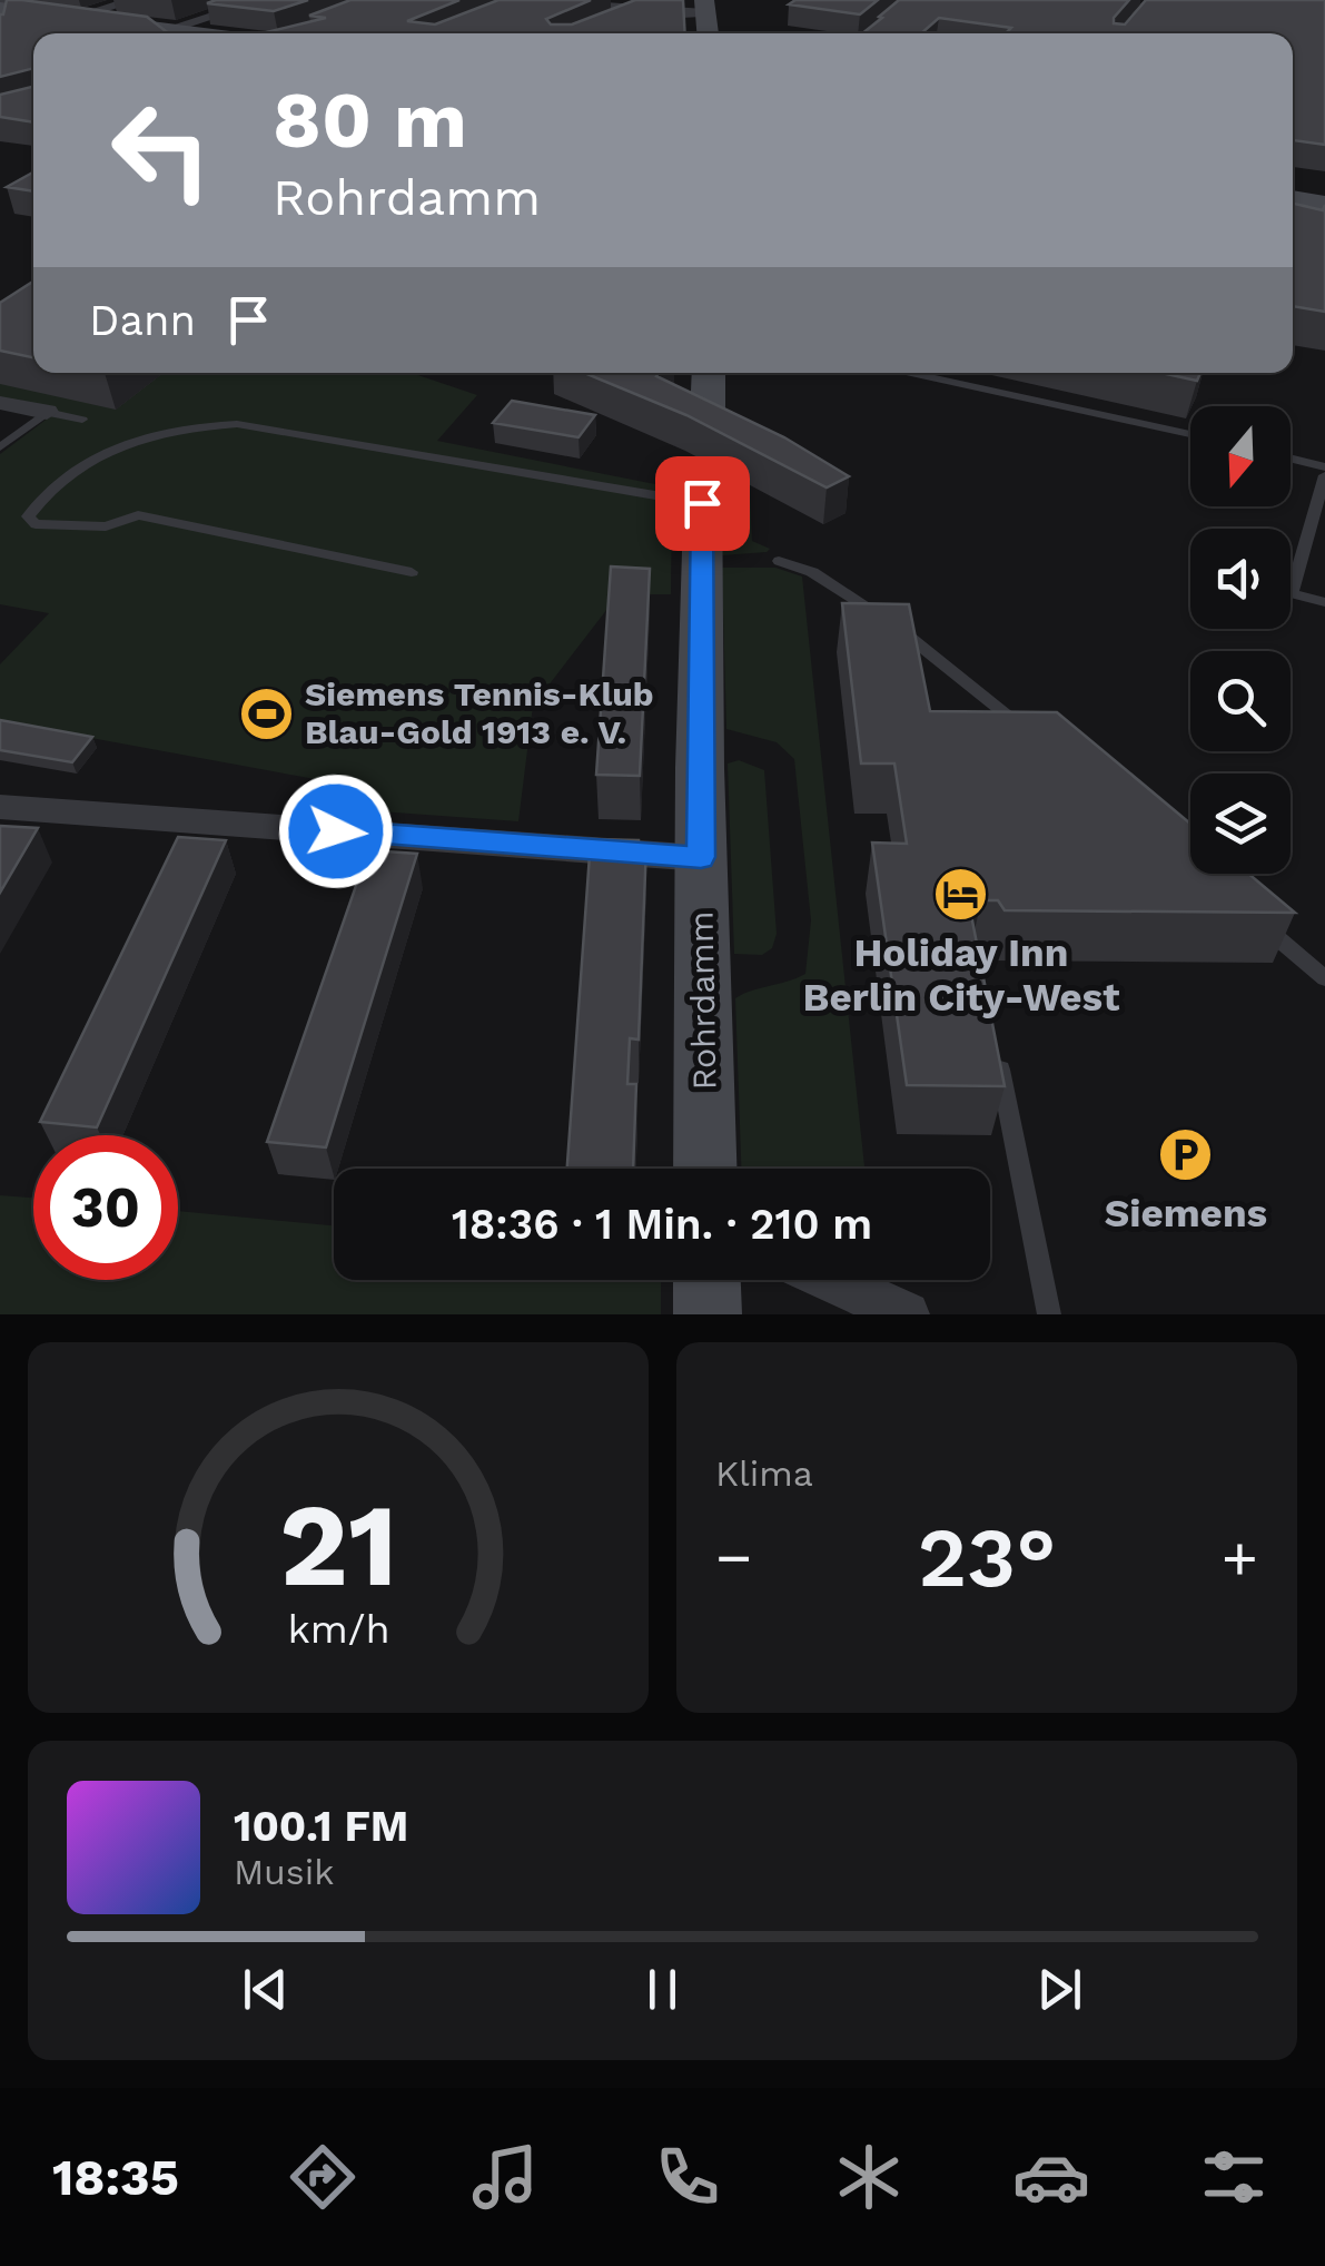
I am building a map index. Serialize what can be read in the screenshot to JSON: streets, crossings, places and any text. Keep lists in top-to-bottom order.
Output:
{
  "streets": {
    "main road": ["Rohrdamm"]
  },
  "places": {
    "sports": ["Siemens Tennis-Klub Blau-Gold 1913 e. V."],
    "hotel": ["Holiday Inn Berlin City-West"],
    "parking": ["Siemens"]
  },
  "north": "bottom",
  "page": {
    "turn": ["80 m", "Rohrdamm"],
    "then": "Dann",
    "limit": "30",
    "trip": "18:36 · 1 Min. · 210 m",
    "tile": "Klima",
    "heat": ["−", "23°", "+"],
    "song": ["100.1 FM", "Musik"],
    "tabs": "18:35",
    "gauge": ["21", "km/h"]
  }
}
